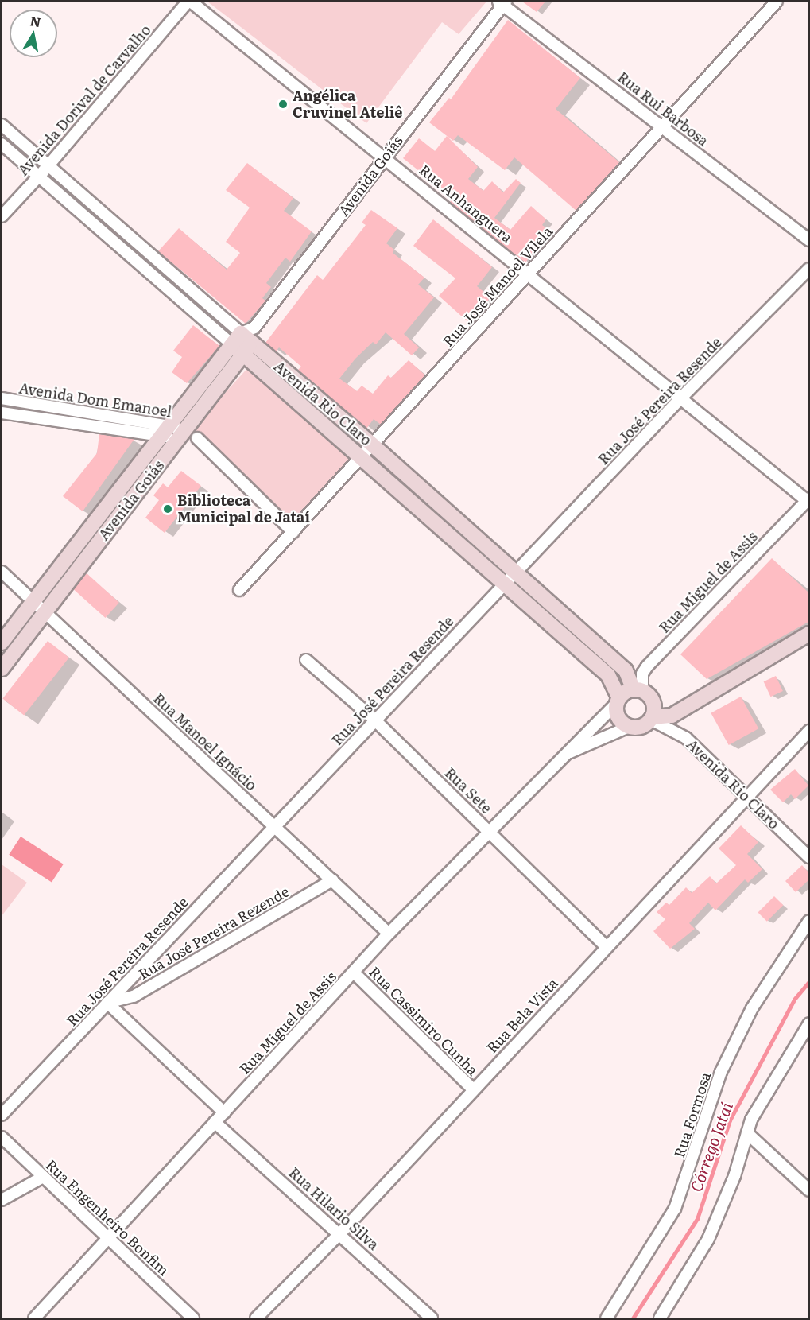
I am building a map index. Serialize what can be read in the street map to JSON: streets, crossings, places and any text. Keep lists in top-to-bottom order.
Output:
{
  "streets": {
    "main road": ["Avenida Goiás", "Avenida Rio Claro"],
    "street": [
      "Avenida Dorival de Carvalho",
      "Rua Rui Barbosa",
      "Rua Anhanguera",
      "Rua José Manoel Vilela",
      "Avenida Dom Emanoel",
      "Rua José Pereira Resende",
      "Rua Miguel de Assis",
      "Rua Manoel Ignácio",
      "Rua Sete",
      "Rua José Pereira Rezende",
      "Rua Bela Vista",
      "Rua Cassimiro Cunha",
      "Rua Formosa",
      "Rua Hilario Silva",
      "Rua Engenheiro Bonfim"
    ]
  },
  "crossings": [
    ["Avenida Dorival de Carvalho", "Rua Anhanguera"],
    ["Avenida Dorival de Carvalho", "Avenida Rio Claro"],
    ["Rua Rui Barbosa", "Avenida Goiás"],
    ["Rua Rui Barbosa", "Rua José Manoel Vilela"],
    ["Avenida Goiás", "Rua Anhanguera"],
    ["Avenida Goiás", "Avenida Dom Emanoel"],
    ["Avenida Goiás", "Avenida Rio Claro"],
    ["Avenida Goiás", "Rua Manoel Ignácio"],
    ["Rua Anhanguera", "Rua José Manoel Vilela"],
    ["Rua Anhanguera", "Rua José Pereira Resende"],
    ["Rua Anhanguera", "Rua Miguel de Assis"],
    ["Rua José Manoel Vilela", "Avenida Rio Claro"],
    ["Rua José Pereira Resende", "Avenida Rio Claro"],
    ["Rua José Pereira Resende", "Rua Manoel Ignácio"],
    ["Rua José Pereira Resende", "Rua Sete"],
    ["Rua José Pereira Resende", "Rua José Pereira Rezende"],
    ["Avenida Rio Claro", "Rua Miguel de Assis"],
    ["Avenida Rio Claro", "Rua Bela Vista"],
    ["Rua Miguel de Assis", "Rua Manoel Ignácio"],
    ["Rua Miguel de Assis", "Rua Sete"],
    ["Rua Miguel de Assis", "Rua Cassimiro Cunha"],
    ["Rua Miguel de Assis", "Rua Hilario Silva"],
    ["Rua Miguel de Assis", "Rua Engenheiro Bonfim"],
    ["Rua Manoel Ignácio", "Rua José Pereira Rezende"],
    ["Rua Sete", "Rua Bela Vista"],
    ["Rua Bela Vista", "Rua Cassimiro Cunha"],
    ["Rua Bela Vista", "Rua Hilario Silva"]
  ],
  "water": ["Córrego Jataí"],
  "places": ["Angélica Cruvinel Ateliê", "Biblioteca Municipal de Jataí"],
  "north": "top"
}
